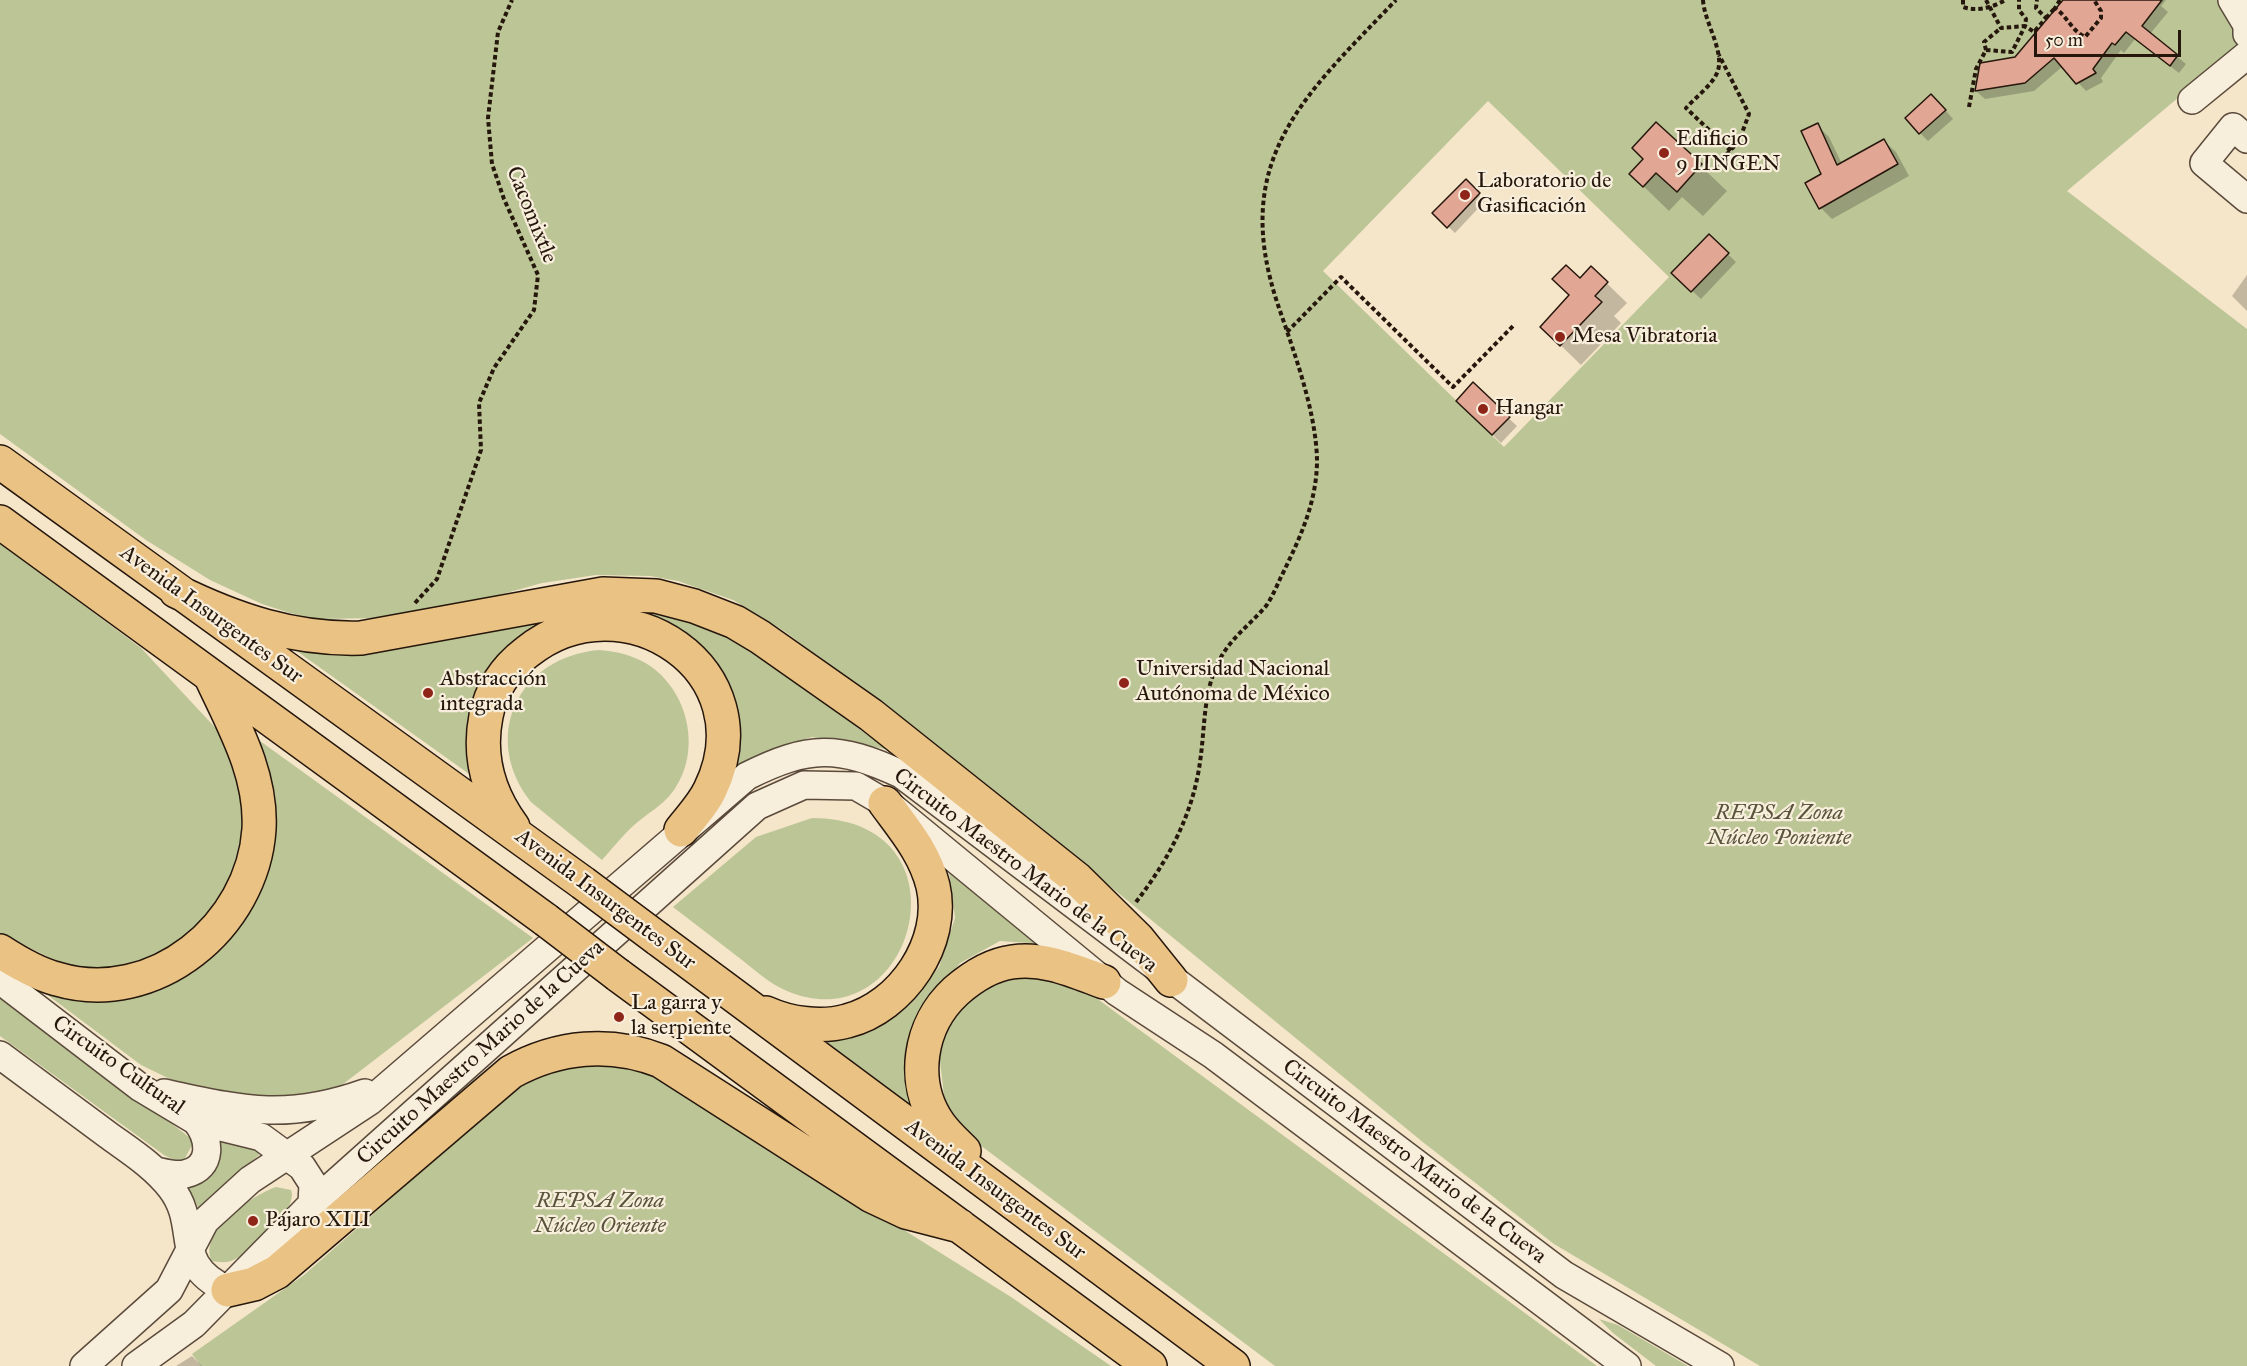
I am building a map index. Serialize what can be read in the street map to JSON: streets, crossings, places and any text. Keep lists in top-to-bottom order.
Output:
{
  "streets": {
    "main road": ["Avenida Insurgentes Sur"],
    "street": ["Circuito Maestro Mario de la Cueva", "Circuito Cultural"],
    "path": ["Cacomixtle"]
  },
  "crossings": [
    ["Circuito Maestro Mario de la Cueva", "Circuito Cultural"]
  ],
  "parks": ["REPSA Zona Núcleo Poniente", "REPSA Zona Núcleo Oriente"],
  "places": [
    "Edificio 9 IINGEN",
    "Laboratorio de Gasificación",
    "Mesa Vibratoria",
    "Hangar",
    "Universidad Nacional Autónoma de México",
    "Abstracción integrada",
    "La garra y la serpiente",
    "Pájaro XIII"
  ],
  "scale_bar": "50 m"
}
